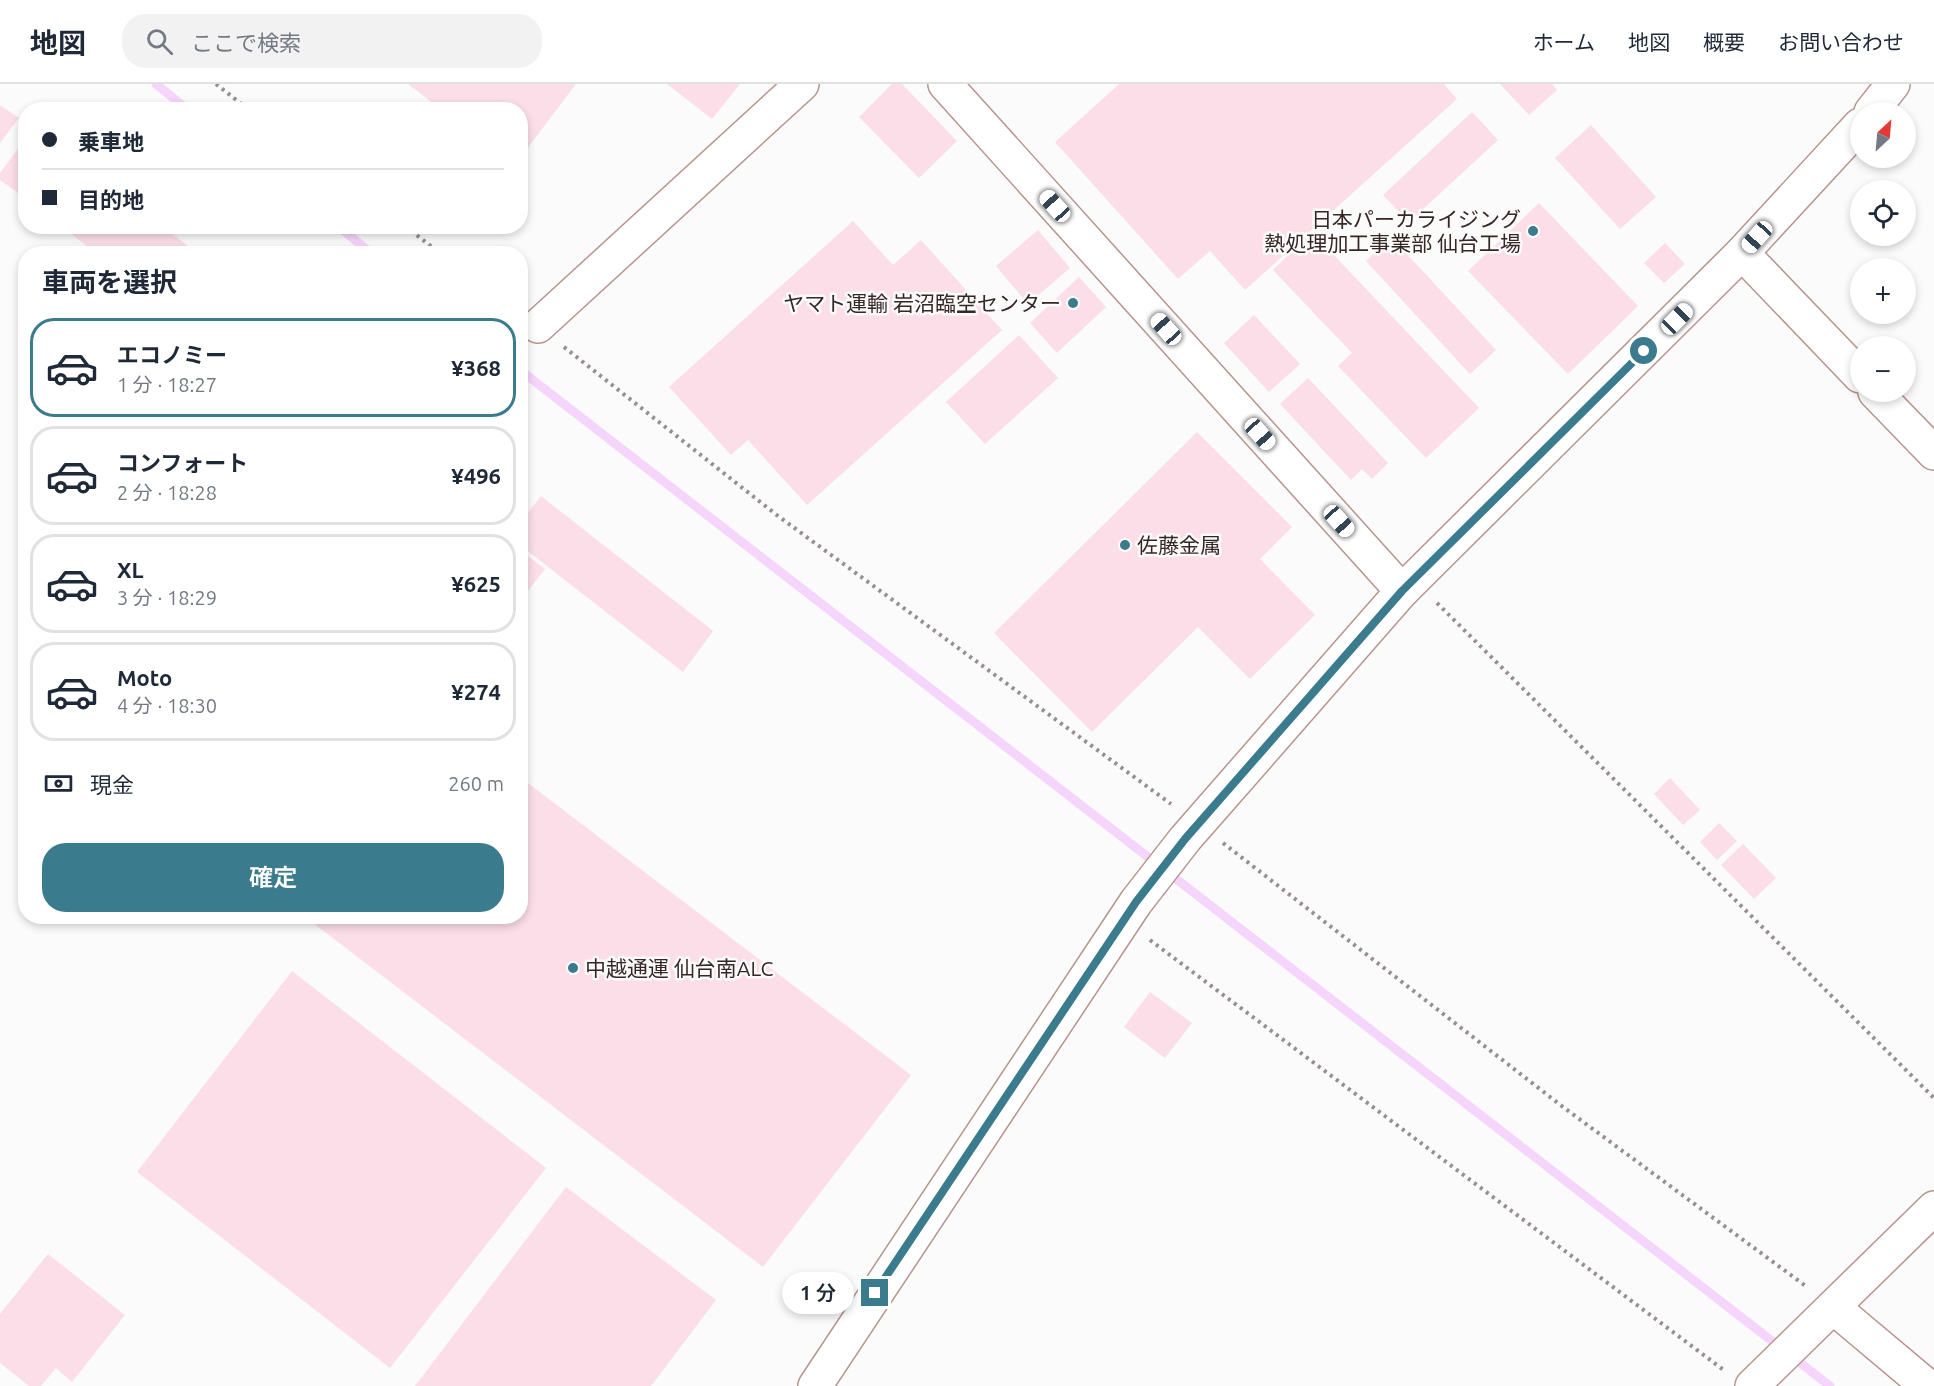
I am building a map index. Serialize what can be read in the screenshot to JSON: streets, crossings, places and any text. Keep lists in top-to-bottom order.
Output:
{
  "places": [
    "日本パーカライジング 熱処理加工事業部 仙台工場",
    "ヤマト運輸 岩沼臨空センター",
    "佐藤金属",
    "中越通運 仙台南ALC"
  ],
  "north": "top right",
  "page": {
    "header": "地図",
    "search": "ここで検索",
    "nav": [
      "ホーム",
      "地図",
      "概要",
      "お問い合わせ"
    ],
    "map_buttons": ["+", "−"],
    "banner": ["乗車地", "目的地"],
    "heading": "車両を選択",
    "list": [
      {
        "name": "エコノミー",
        "note": "1 分 · 18:27",
        "value": "¥368"
      },
      {
        "name": "コンフォート",
        "note": "2 分 · 18:28",
        "value": "¥496"
      },
      {
        "name": "XL",
        "note": "3 分 · 18:29",
        "value": "¥625"
      },
      {
        "name": "Moto",
        "note": "4 分 · 18:30",
        "value": "¥274"
      }
    ],
    "pay": ["現金", "260 m"],
    "buttons": "確定",
    "bubble": "1 分"
  }
}
